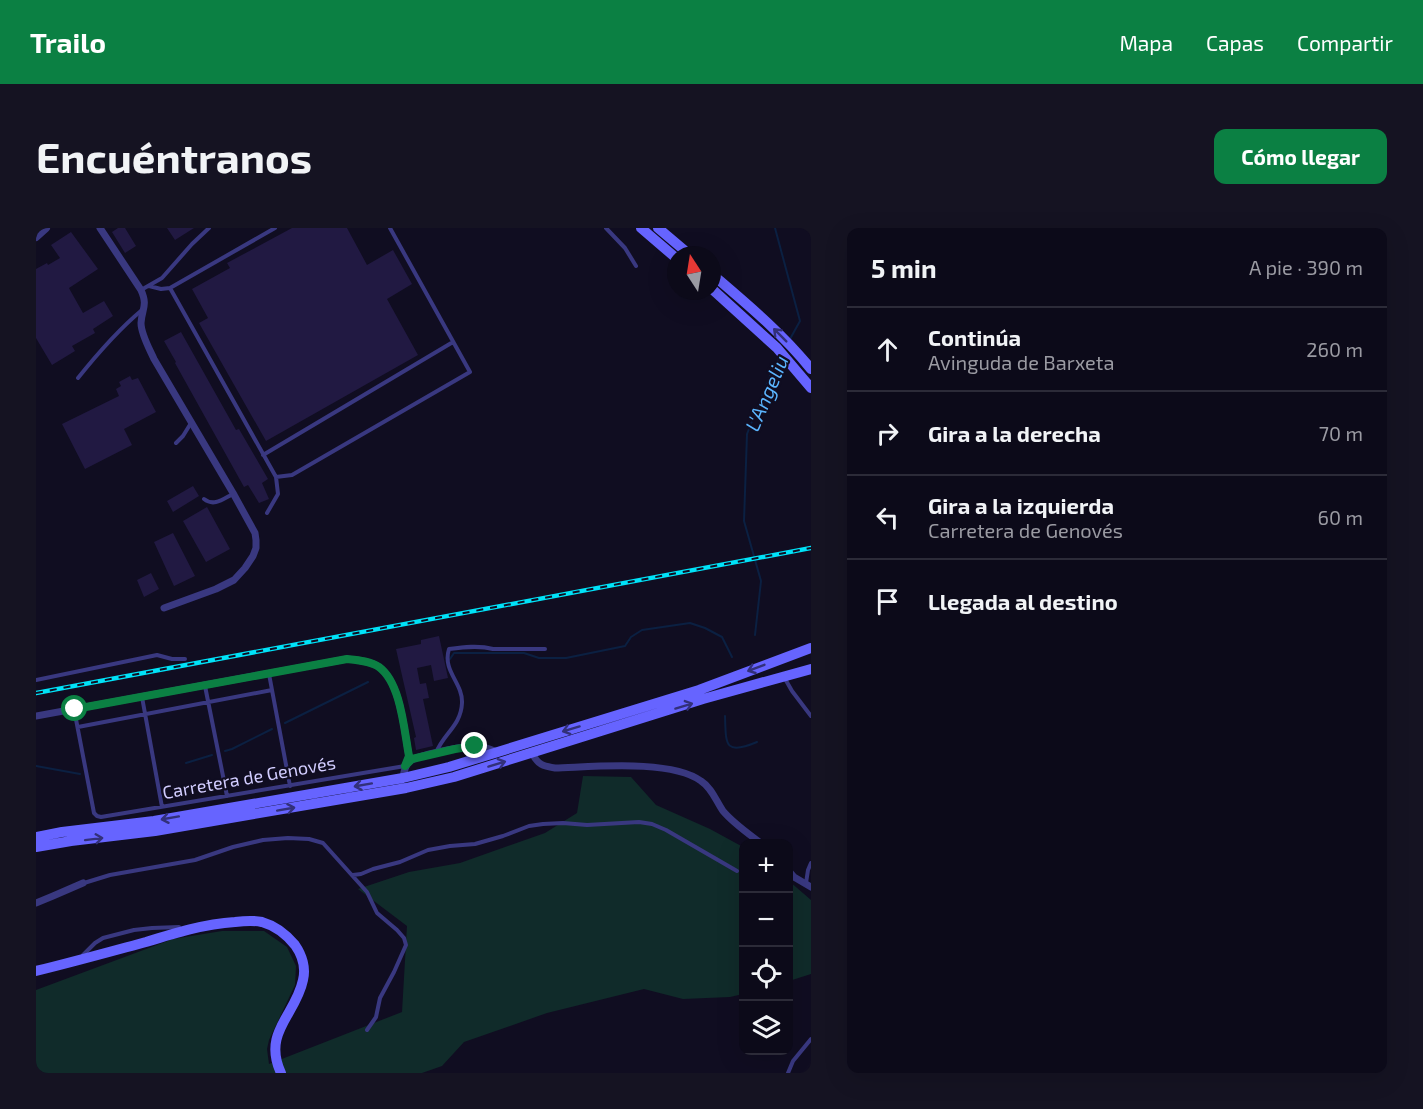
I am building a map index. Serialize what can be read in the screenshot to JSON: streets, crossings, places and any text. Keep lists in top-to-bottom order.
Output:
{
  "streets": {
    "street": ["Carretera de Genovés"]
  },
  "water": ["L'Angeliu"],
  "north": "top",
  "page": {
    "header": "Trailo",
    "nav": ["Mapa", "Capas", "Compartir"],
    "buttons": "Cómo llegar",
    "title": "Encuéntranos",
    "heading": ["5 min", "A pie · 390 m"],
    "list": [
      ["Continúa", "Avinguda de Barxeta", "260 m"],
      ["Gira a la derecha", "70 m"],
      ["Gira a la izquierda", "Carretera de Genovés", "60 m"],
      "Llegada al destino"
    ],
    "map_buttons": ["+", "−"]
  }
}
